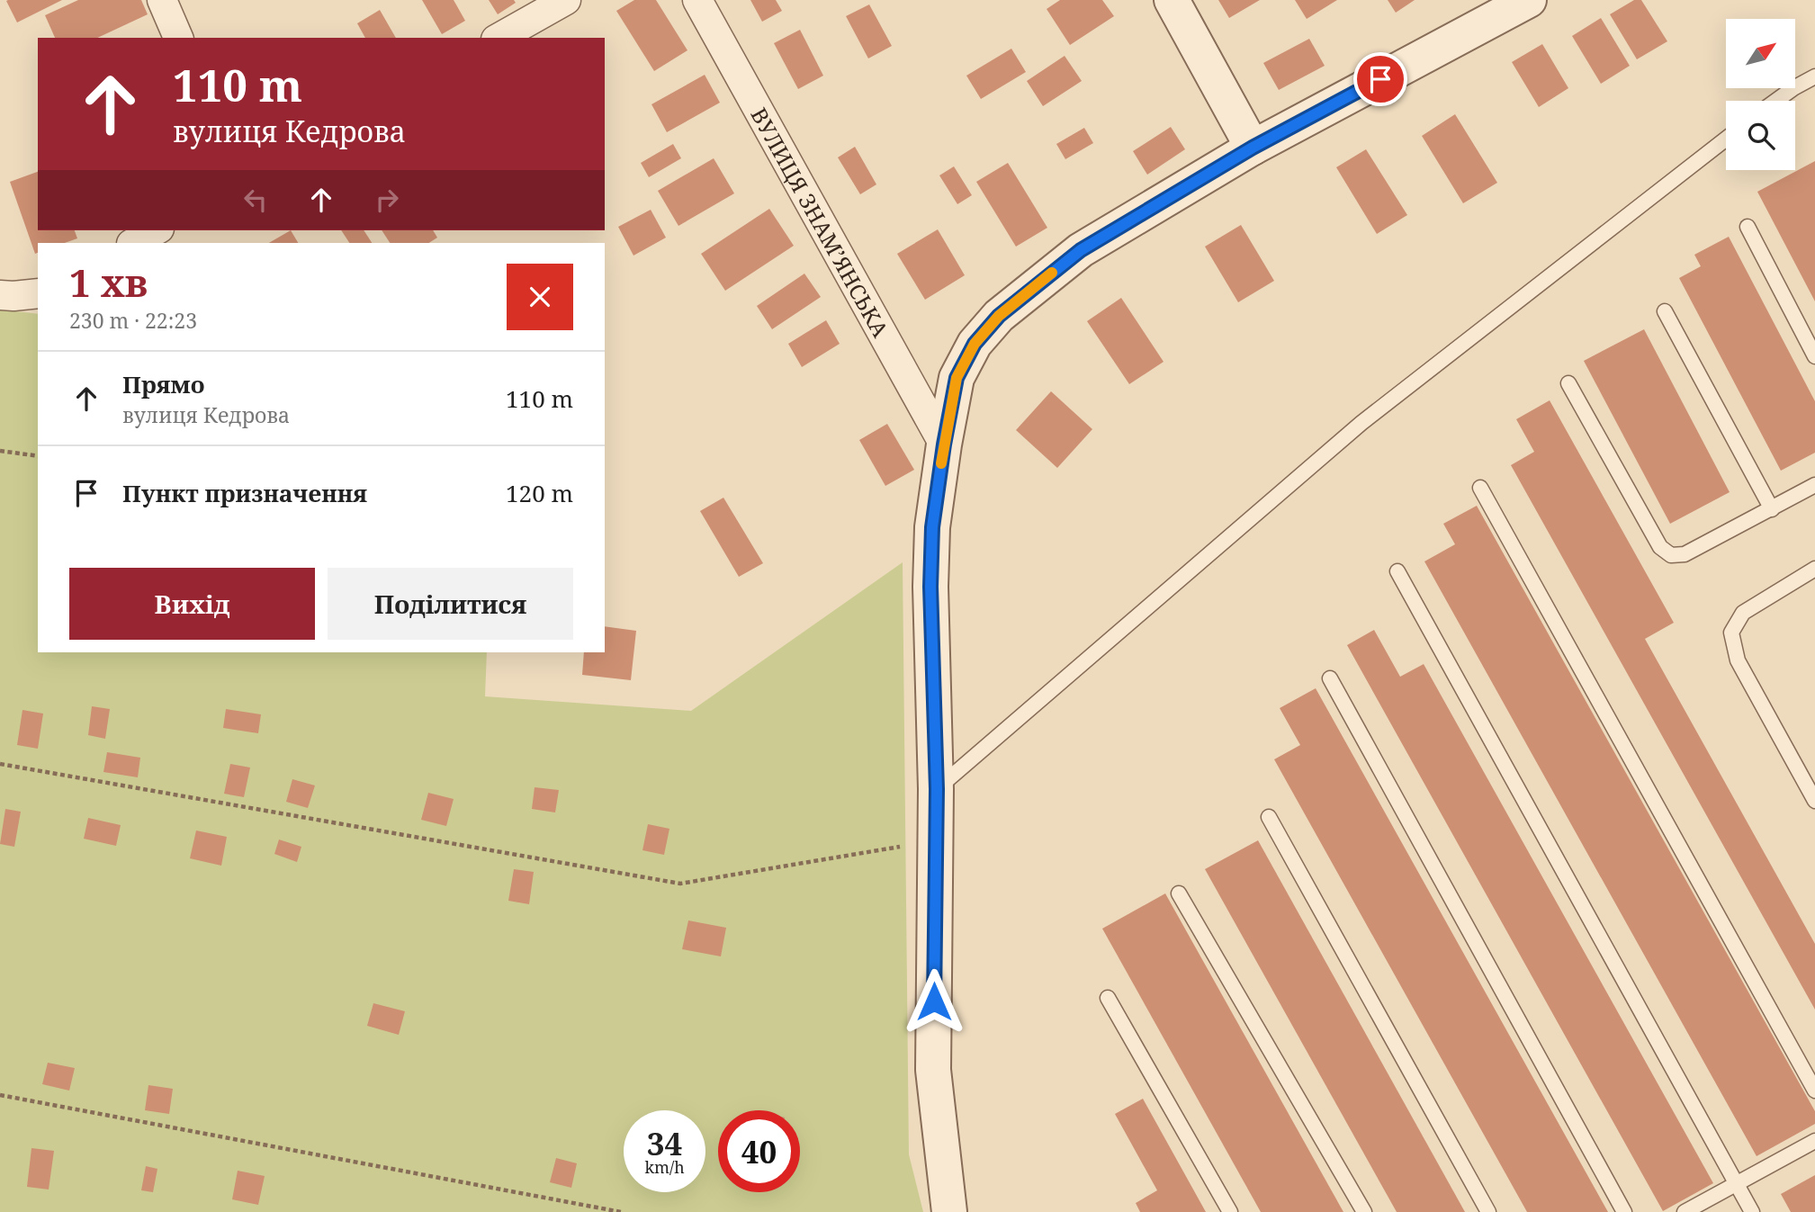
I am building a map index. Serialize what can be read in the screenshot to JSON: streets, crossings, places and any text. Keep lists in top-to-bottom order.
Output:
{
  "streets": {
    "street": ["ВУЛИЦЯ ЗНАМ’ЯНСЬКА"]
  },
  "north": "top right",
  "page": {
    "turn": ["110 m", "вулиця Кедрова"],
    "heading": ["1 хв", "230 m · 22:23"],
    "list": [
      {
        "name": "Прямо",
        "note": "вулиця Кедрова",
        "value": "110 m"
      },
      {
        "name": "Пункт призначення",
        "value": "120 m"
      }
    ],
    "buttons": ["Вихід", "Поділитися"],
    "speed": "34 km/h",
    "limit": "40"
  }
}
